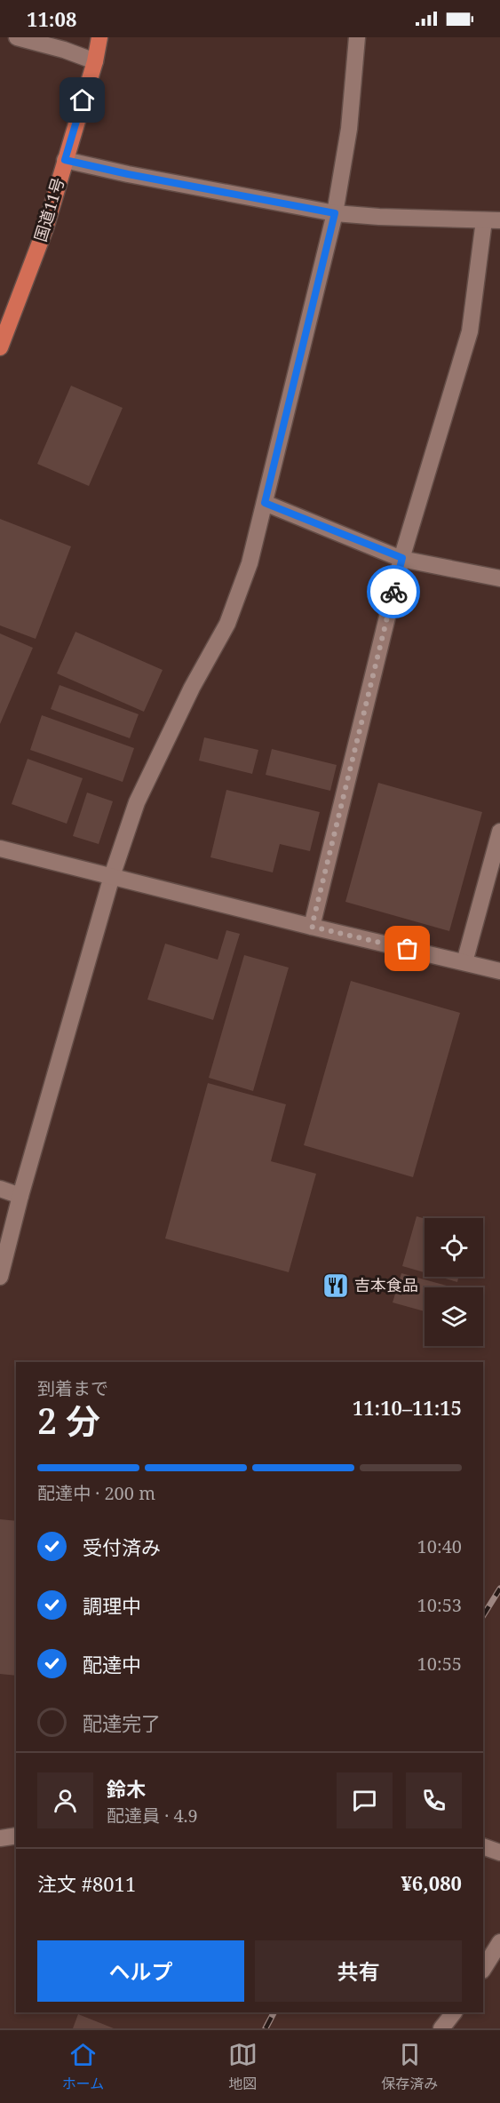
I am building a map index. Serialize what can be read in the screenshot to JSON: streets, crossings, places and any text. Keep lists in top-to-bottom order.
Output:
{
  "streets": {
    "highway": ["国道11号"]
  },
  "places": {
    "restaurant": ["吉本食品"]
  },
  "page": {
    "status": "11:08",
    "heading": ["2 分", "到着まで", "11:10–11:15"],
    "panel": [
      "鈴木",
      "配達員 · 4.9",
      "注文 #8011",
      "¥6,080"
    ],
    "bar": "配達中 · 200 m",
    "list": [
      ["受付済み", "10:40"],
      ["調理中", "10:53"],
      ["配達中", "10:55"],
      "配達完了"
    ],
    "buttons": ["ヘルプ", "共有"],
    "tabs": ["ホーム", "地図", "保存済み"]
  }
}
